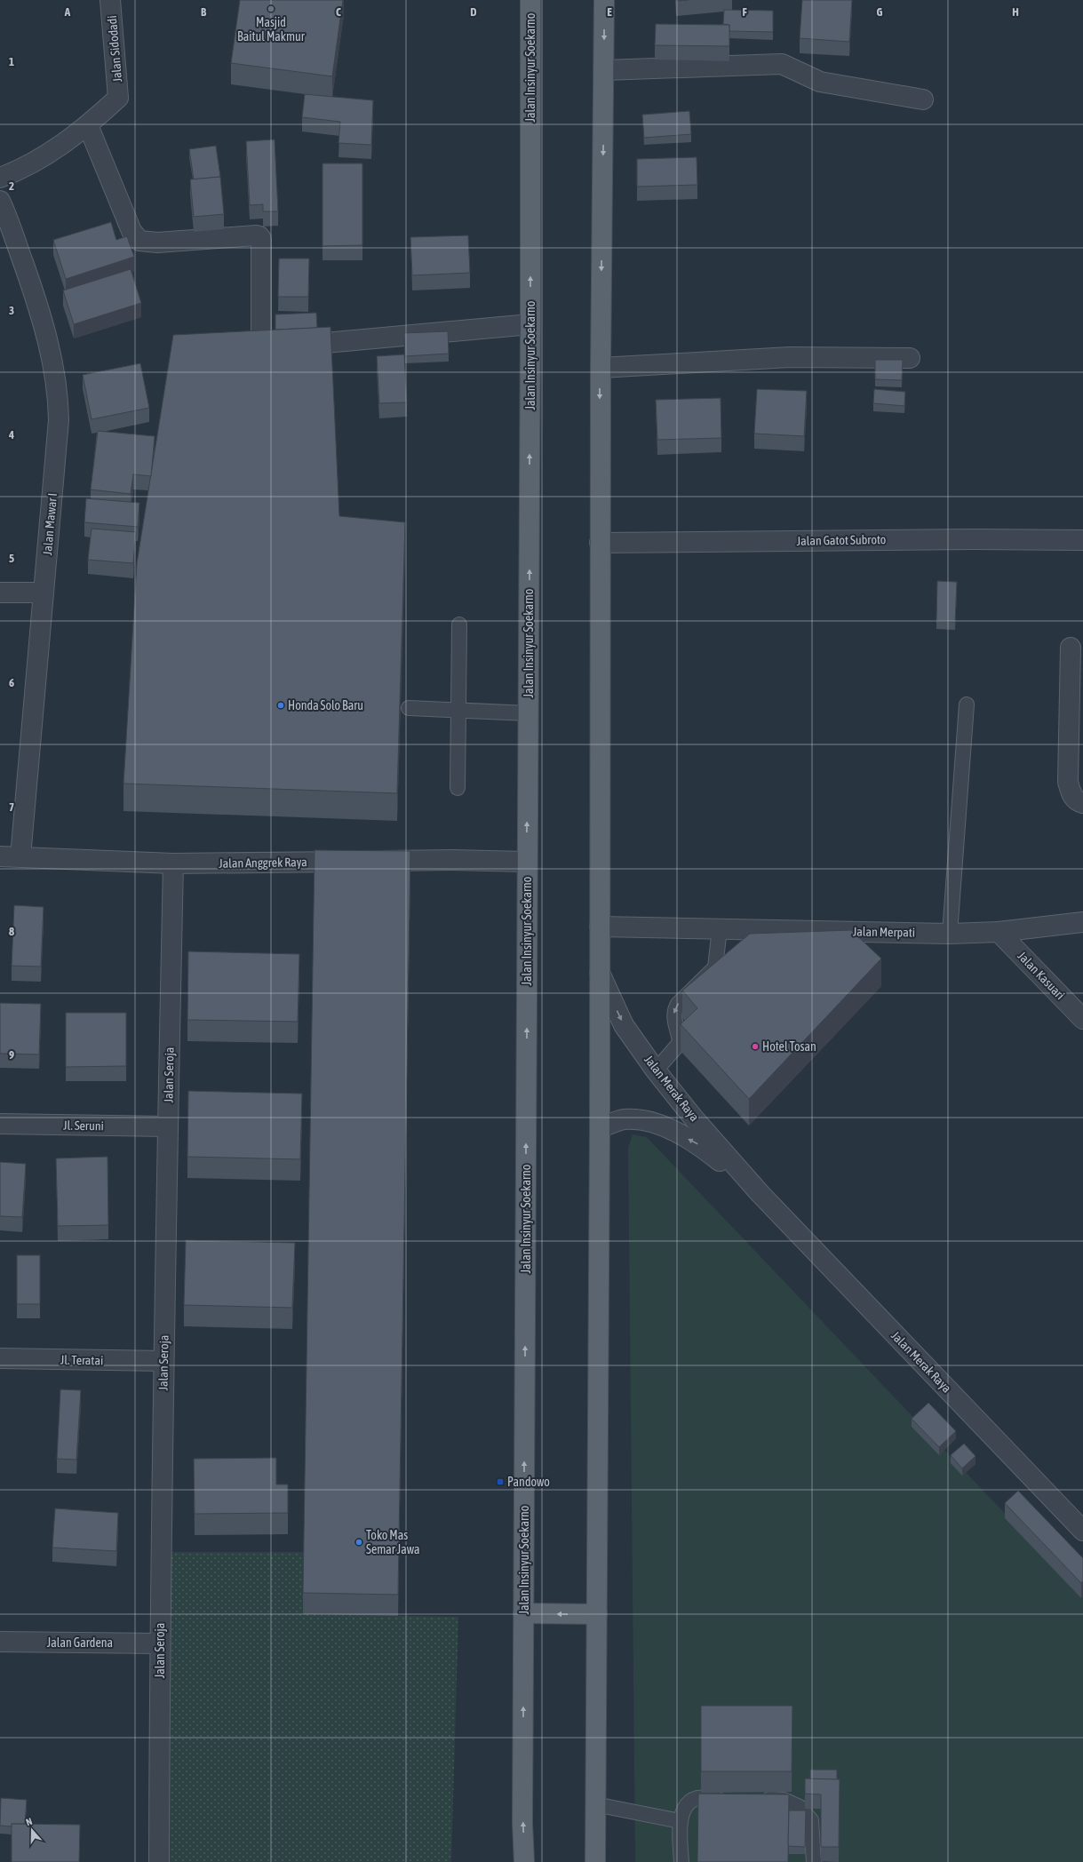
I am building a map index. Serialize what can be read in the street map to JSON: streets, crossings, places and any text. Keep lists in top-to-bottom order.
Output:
{
  "streets": {
    "main road": ["Jalan Insinyur Soekarno"],
    "street": [
      "Jalan Sidodadi",
      "Jalan Mawar I",
      "Jalan Gatot Subroto",
      "Jalan Anggrek Raya",
      "Jalan Merpati",
      "Jalan Kasuari",
      "Jalan Seroja",
      "Jalan Merak Raya",
      "Jl. Seruni",
      "Jl. Teratai",
      "Jalan Gardena"
    ]
  },
  "crossings": [
    ["Jalan Insinyur Soekarno", "Jalan Anggrek Raya"],
    ["Jalan Mawar I", "Jalan Anggrek Raya"],
    ["Jalan Anggrek Raya", "Jalan Seroja"],
    ["Jalan Merpati", "Jalan Kasuari"],
    ["Jalan Seroja", "Jl. Seruni"],
    ["Jalan Seroja", "Jl. Teratai"],
    ["Jalan Seroja", "Jalan Gardena"]
  ],
  "places": {
    "other": [
      "Masjid Baitul Makmur",
      "Honda Solo Baru",
      "Hotel Tosan",
      "Toko Mas Semar Jawa"
    ],
    "transit": ["Pandowo"]
  },
  "north": "top",
  "grid": {
    "columns": [
      "A",
      "B",
      "C",
      "D",
      "E",
      "F",
      "G",
      "H"
    ],
    "rows": [
      "1",
      "2",
      "3",
      "4",
      "5",
      "6",
      "7",
      "8",
      "9"
    ]
  }
}
